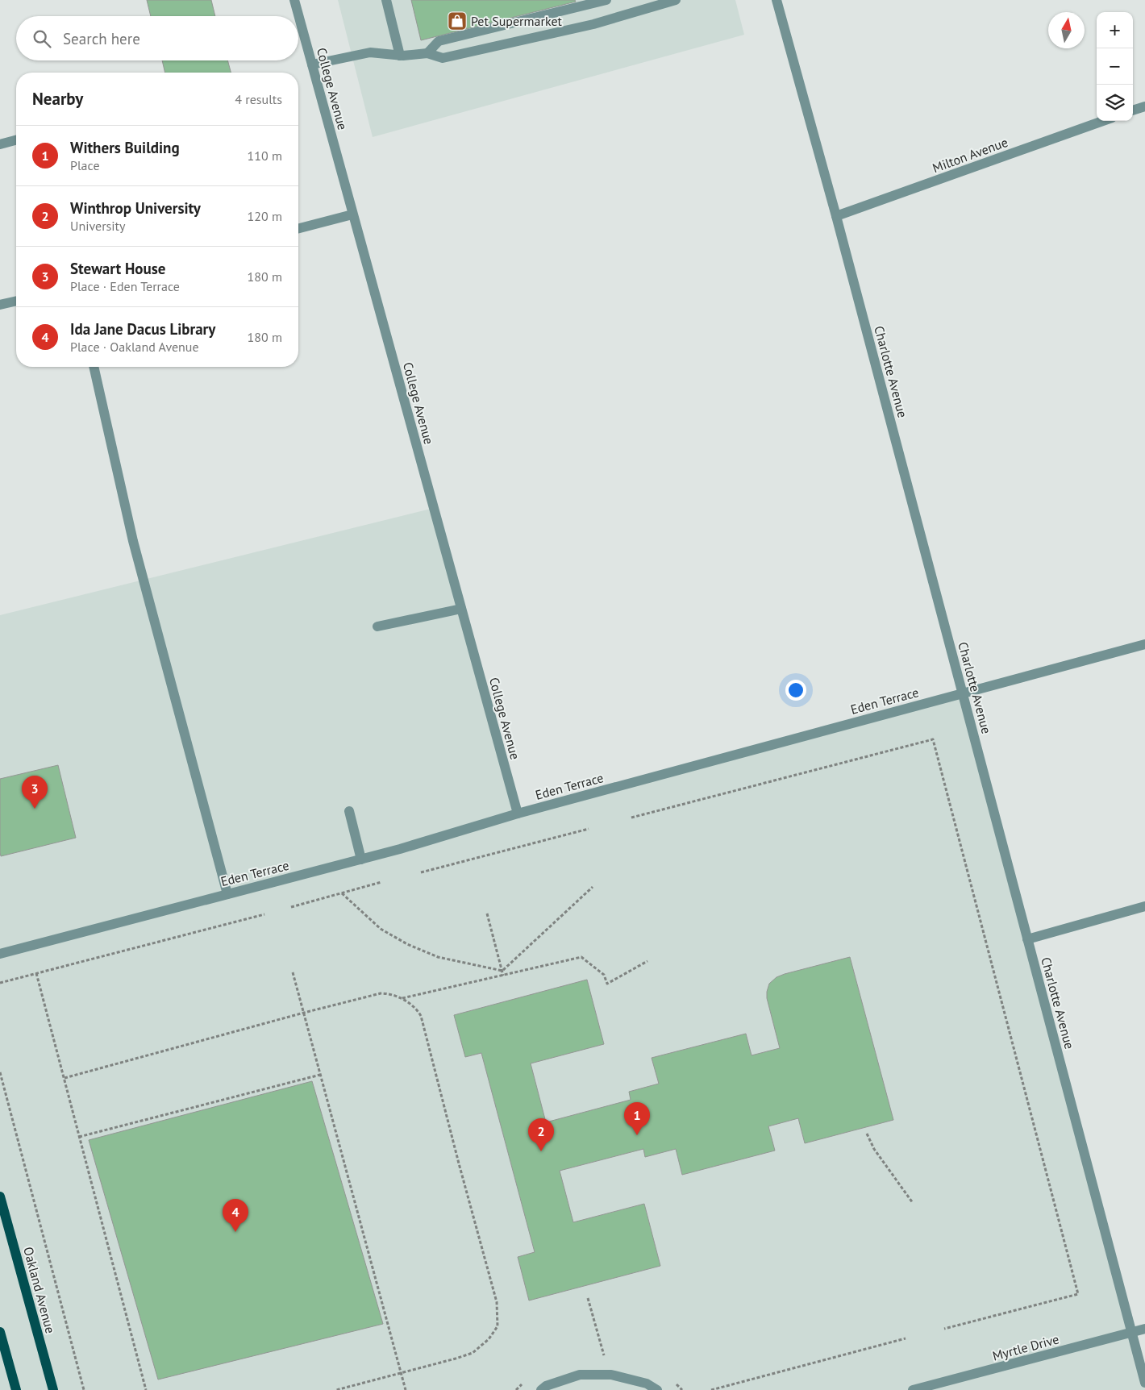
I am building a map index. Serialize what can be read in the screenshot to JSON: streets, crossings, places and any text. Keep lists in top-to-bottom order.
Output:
{
  "streets": {
    "main road": ["Oakland Avenue"],
    "street": [
      "College Avenue",
      "Milton Avenue",
      "Charlotte Avenue",
      "Eden Terrace",
      "Myrtle Drive"
    ]
  },
  "crossings": [
    ["College Avenue", "Eden Terrace"],
    ["Milton Avenue", "Charlotte Avenue"],
    ["Charlotte Avenue", "Eden Terrace"],
    ["Charlotte Avenue", "Myrtle Drive"]
  ],
  "places": {
    "shop": ["Pet Supermarket"]
  },
  "north": "top",
  "page": {
    "map_buttons": ["+", "−"],
    "search": "Search here",
    "heading": ["Nearby", "4 results"],
    "list": [
      {
        "mark": "1",
        "name": "Withers Building",
        "note": "Place",
        "value": "110 m"
      },
      {
        "mark": "2",
        "name": "Winthrop University",
        "note": "University",
        "value": "120 m"
      },
      {
        "mark": "3",
        "name": "Stewart House",
        "note": "Place · Eden Terrace",
        "value": "180 m"
      },
      {
        "mark": "4",
        "name": "Ida Jane Dacus Library",
        "note": "Place · Oakland Avenue",
        "value": "180 m"
      }
    ],
    "pins": [
      "3",
      "1",
      "2",
      "4"
    ]
  }
}
